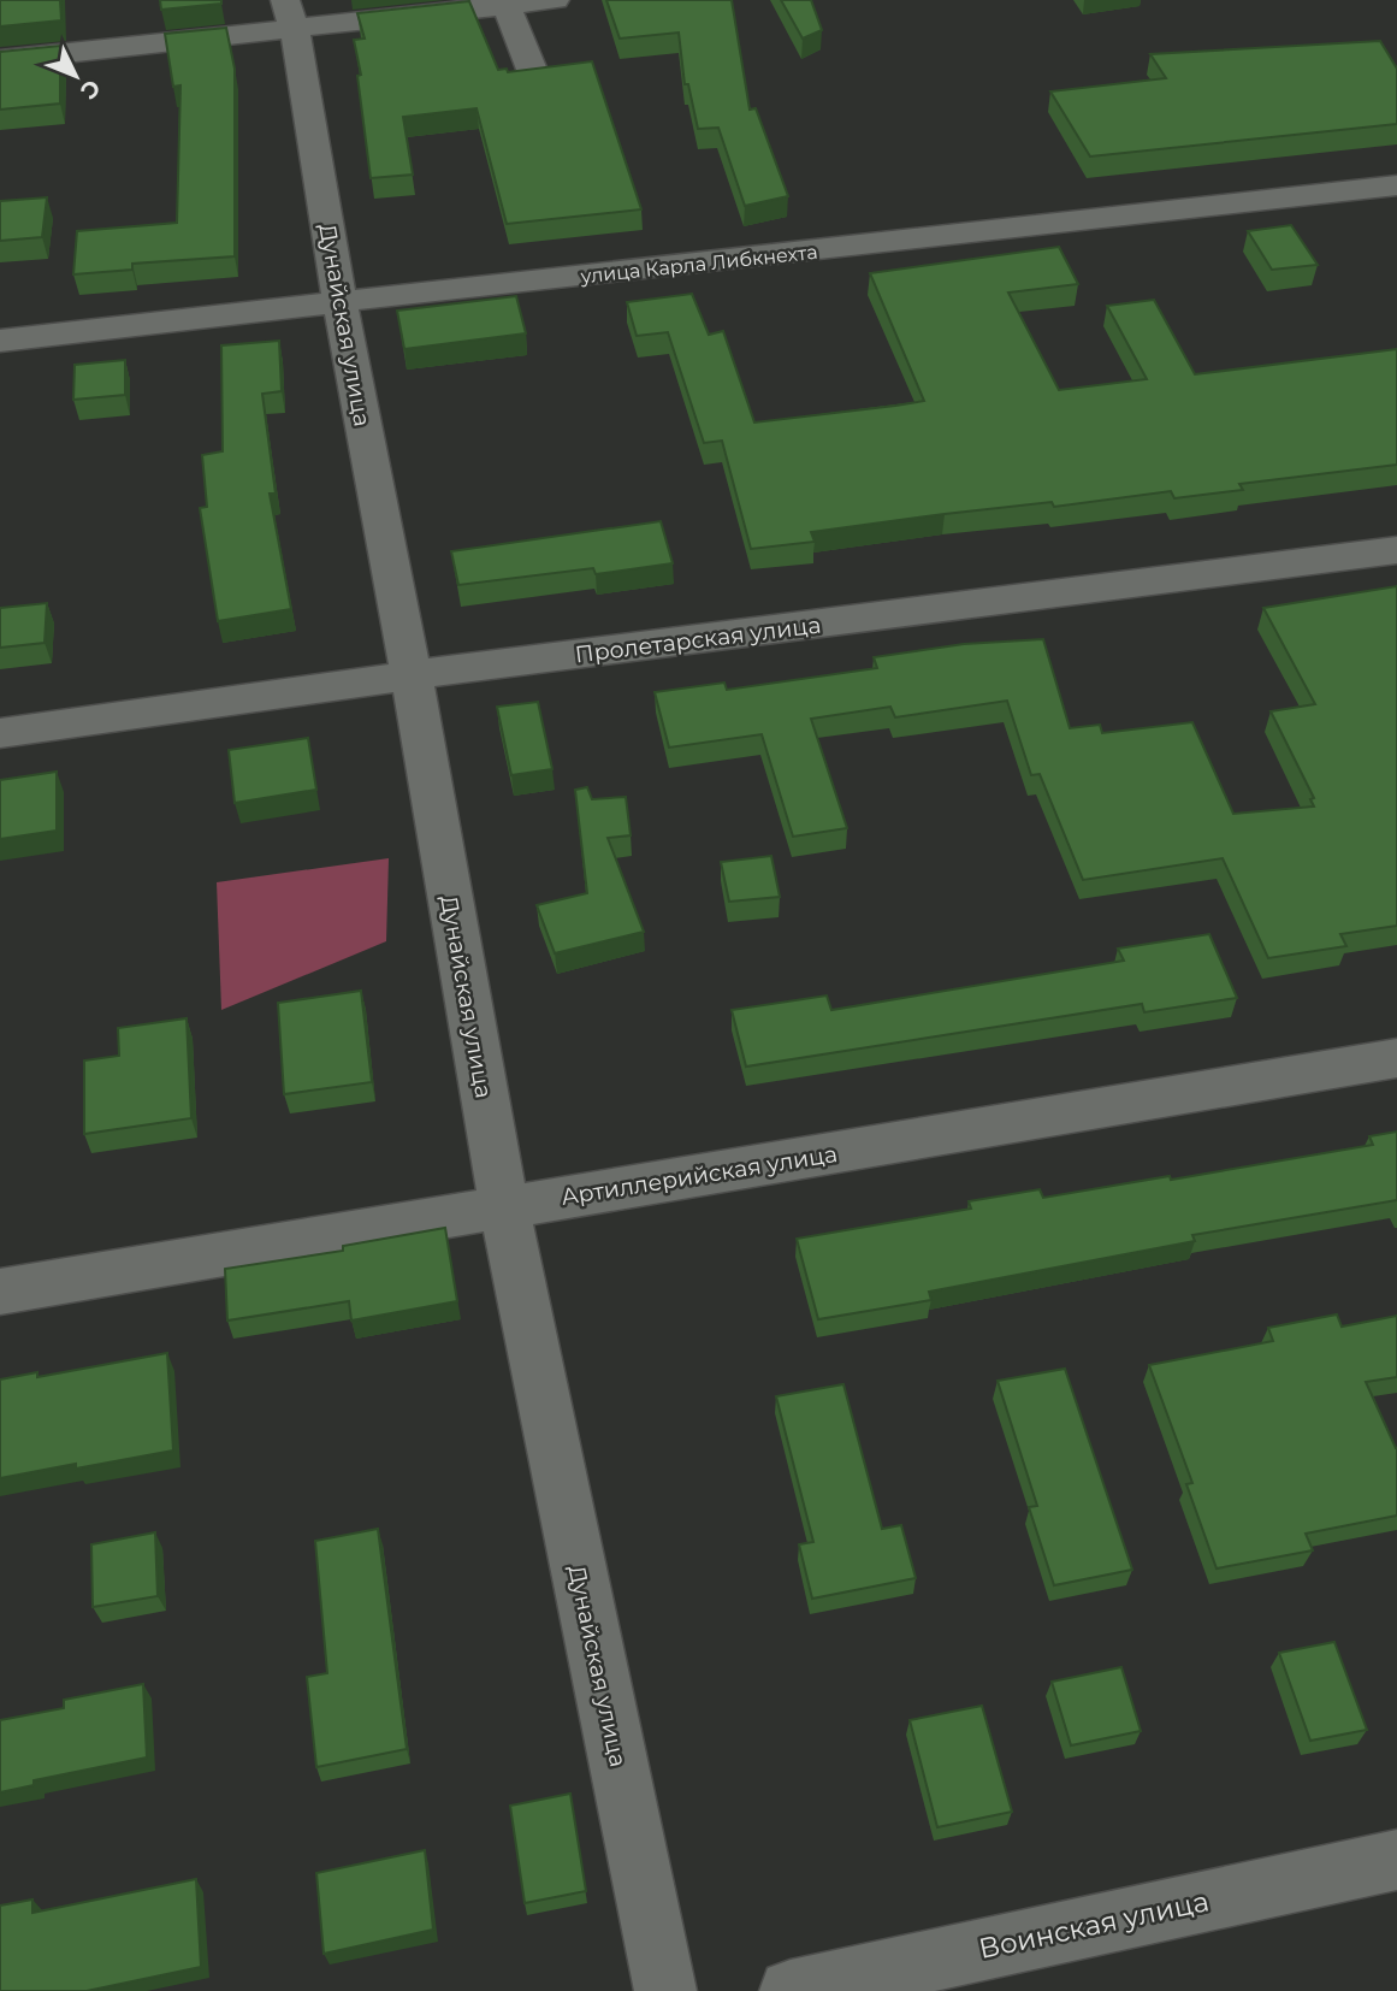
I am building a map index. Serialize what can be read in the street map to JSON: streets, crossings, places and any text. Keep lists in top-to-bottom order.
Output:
{
  "streets": {
    "street": [
      "улица Карла Либкнехта",
      "Дунайская улица",
      "Пролетарская улица",
      "Артиллерийская улица",
      "Воинская улица"
    ]
  },
  "crossings": [
    ["улица Карла Либкнехта", "Дунайская улица"],
    ["Дунайская улица", "Пролетарская улица"],
    ["Дунайская улица", "Артиллерийская улица"]
  ],
  "north": "bottom right"
}
